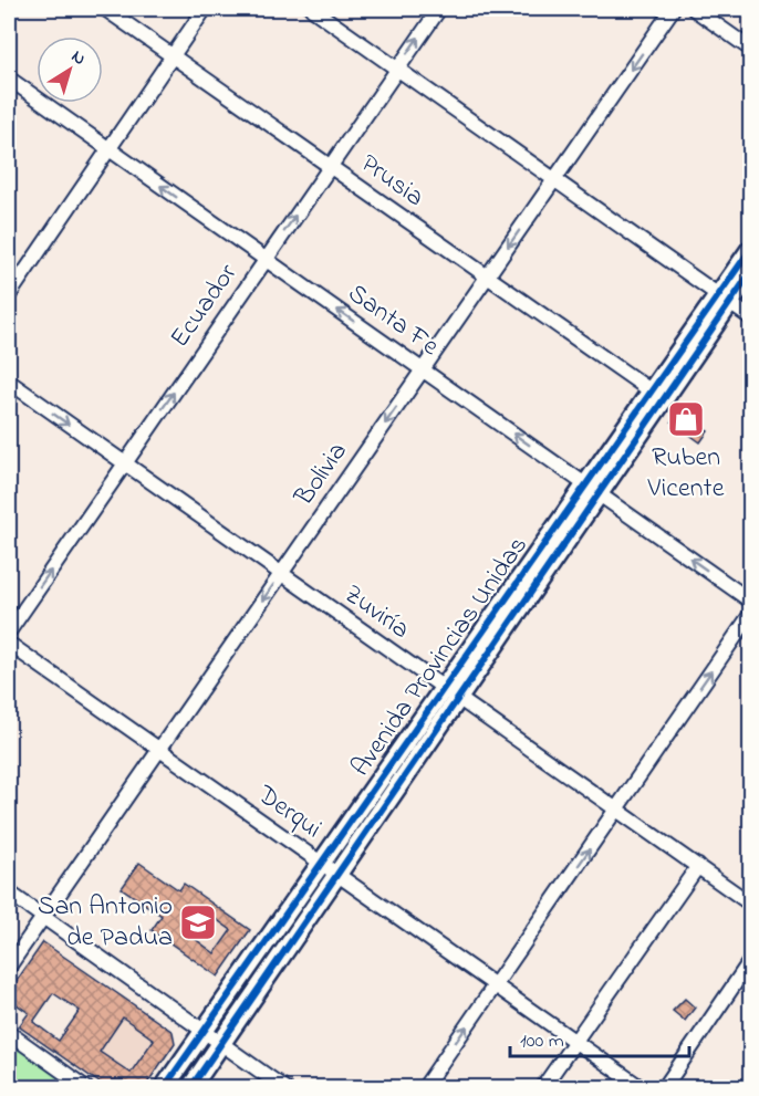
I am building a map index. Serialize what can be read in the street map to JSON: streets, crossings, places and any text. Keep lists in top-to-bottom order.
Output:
{
  "streets": {
    "main road": ["Avenida Provincias Unidas"],
    "street": [
      "Prusia",
      "Ecuador",
      "Santa Fe",
      "Bolivia",
      "Zuviría",
      "Derqui"
    ]
  },
  "crossings": [
    ["Prusia", "Ecuador"],
    ["Prusia", "Bolivia"],
    ["Prusia", "Avenida Provincias Unidas"],
    ["Ecuador", "Santa Fe"],
    ["Ecuador", "Zuviría"],
    ["Santa Fe", "Bolivia"],
    ["Santa Fe", "Avenida Provincias Unidas"],
    ["Bolivia", "Zuviría"],
    ["Bolivia", "Derqui"],
    ["Zuviría", "Avenida Provincias Unidas"],
    ["Avenida Provincias Unidas", "Derqui"]
  ],
  "one_way": ["Ecuador", "Santa Fe", "Bolivia"],
  "places": {
    "shop": ["Ruben Vicente"],
    "school or university": ["San Antonio de Padua"]
  },
  "scale_bar": "100 m",
  "north": "top right"
}
